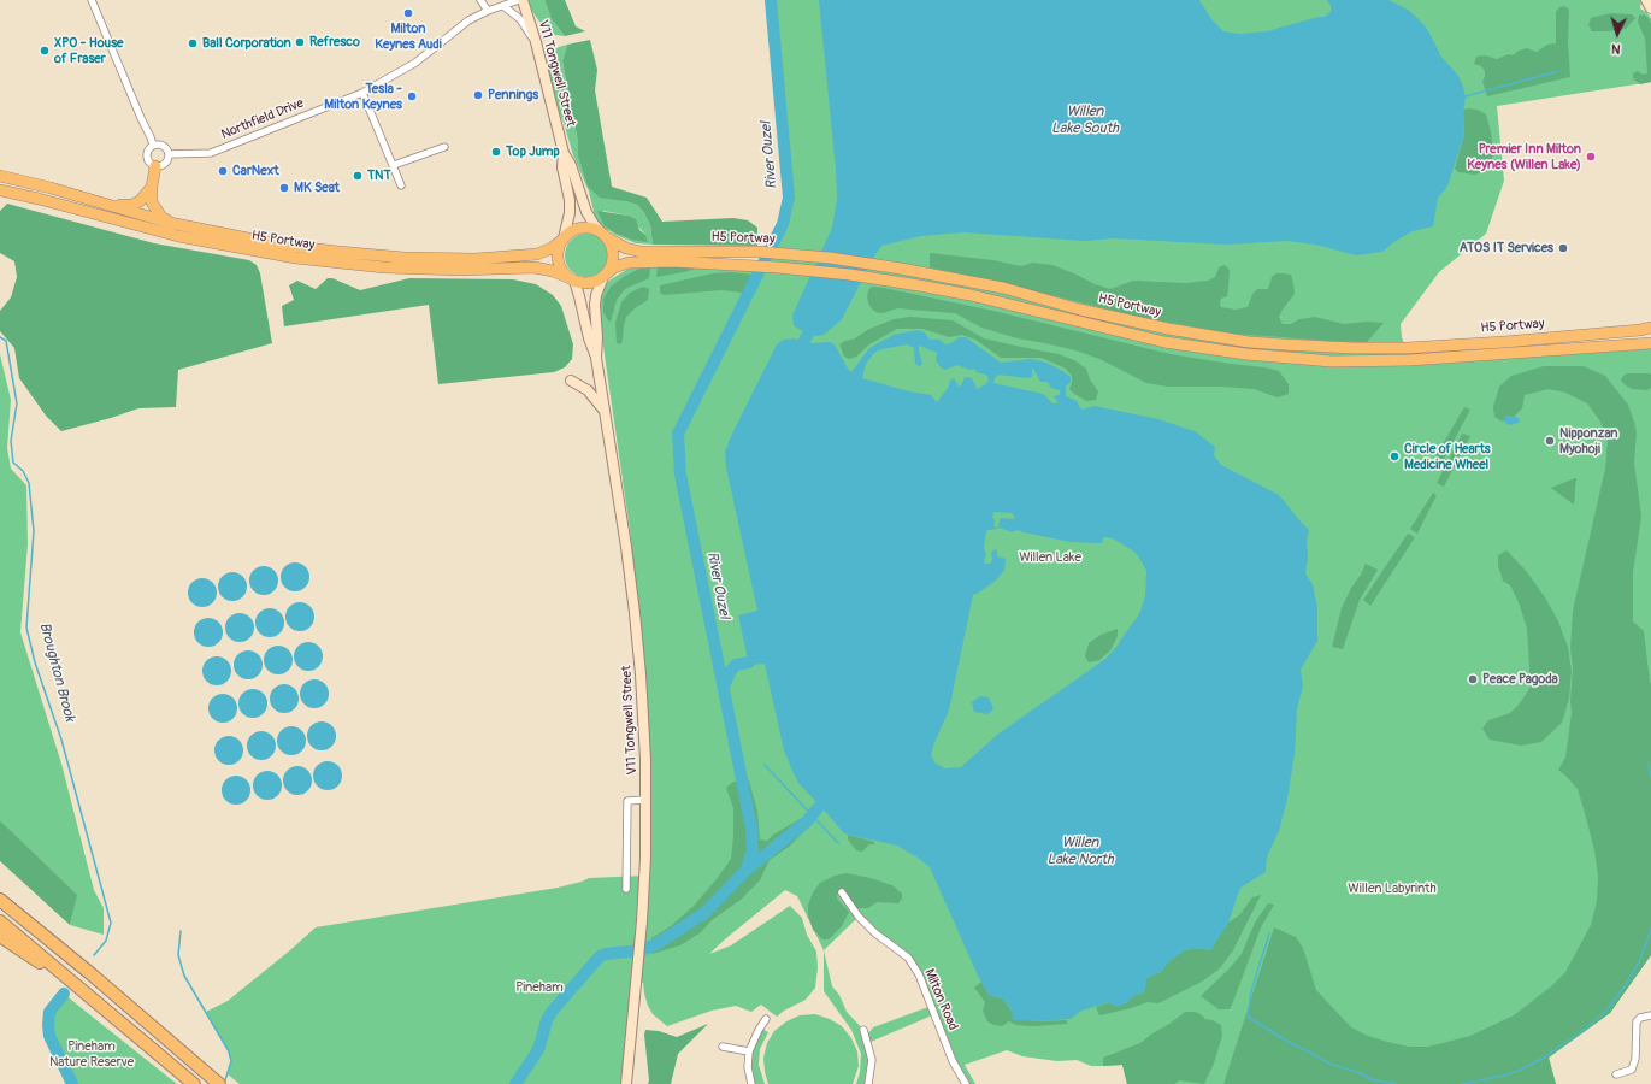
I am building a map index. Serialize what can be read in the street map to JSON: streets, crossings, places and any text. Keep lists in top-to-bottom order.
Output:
{
  "streets": {
    "main road": ["H5 Portway"],
    "street": ["V11 Tongwell Street", "Northfield Drive", "Milton Road"]
  },
  "crossings": [
    ["V11 Tongwell Street", "Northfield Drive"],
    ["V11 Tongwell Street", "H5 Portway"]
  ],
  "water": [
    "Willen Lake South",
    "River Ouzel",
    "Broughton Brook",
    "Willen Lake North"
  ],
  "parks": [
    "Willen Lake",
    "Willen Labyrinth",
    "Pineham",
    "Pineham Nature Reserve"
  ],
  "places": [
    "Milton Keynes Audi",
    "Refresco",
    "Ball Corporation",
    "XPO - House of Fraser",
    "Pennings",
    "Tesla - Milton Keynes",
    "Top Jump",
    "Premier Inn Milton Keynes (Willen Lake)",
    "CarNext",
    "TNT",
    "MK Seat",
    "ATOS IT Services",
    "Nipponzan Myohoji",
    "Circle of Hearts Medicine Wheel",
    "Peace Pagoda"
  ],
  "north": "bottom"
}
